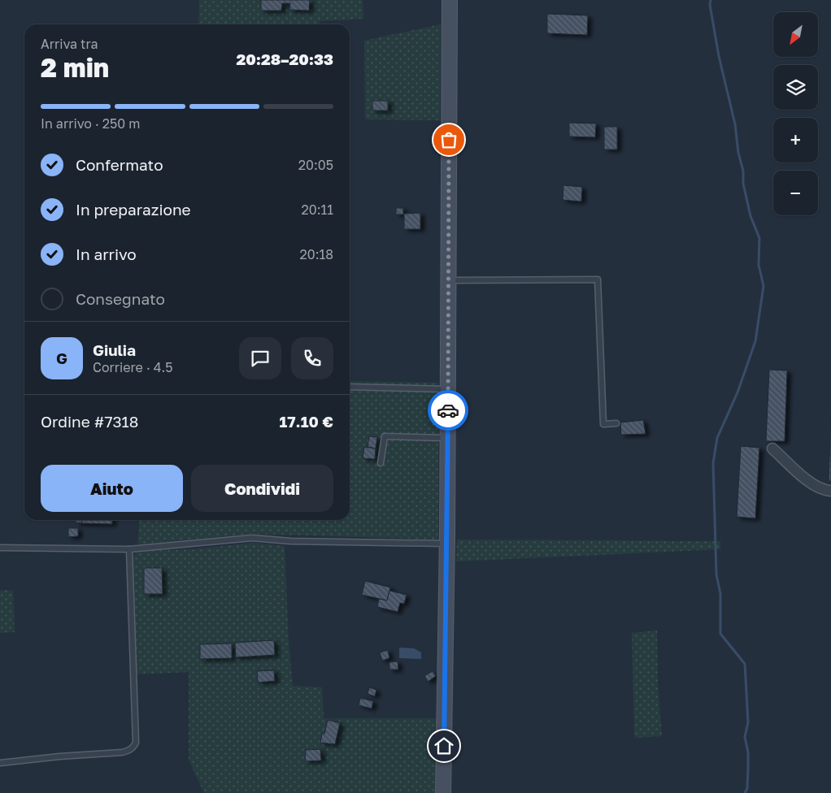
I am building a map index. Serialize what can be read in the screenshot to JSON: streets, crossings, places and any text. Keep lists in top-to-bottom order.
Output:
{
  "north": "bottom left",
  "page": {
    "map_buttons": ["+", "−"],
    "heading": ["2 min", "Arriva tra", "20:28–20:33"],
    "panel": [
      "Giulia",
      "Corriere · 4.5",
      "Ordine #7318",
      "17.10 €"
    ],
    "bar": "In arrivo · 250 m",
    "list": [
      ["Confermato", "20:05"],
      ["In preparazione", "20:11"],
      ["In arrivo", "20:18"],
      "Consegnato"
    ],
    "round": "G",
    "buttons": ["Aiuto", "Condividi"]
  }
}
